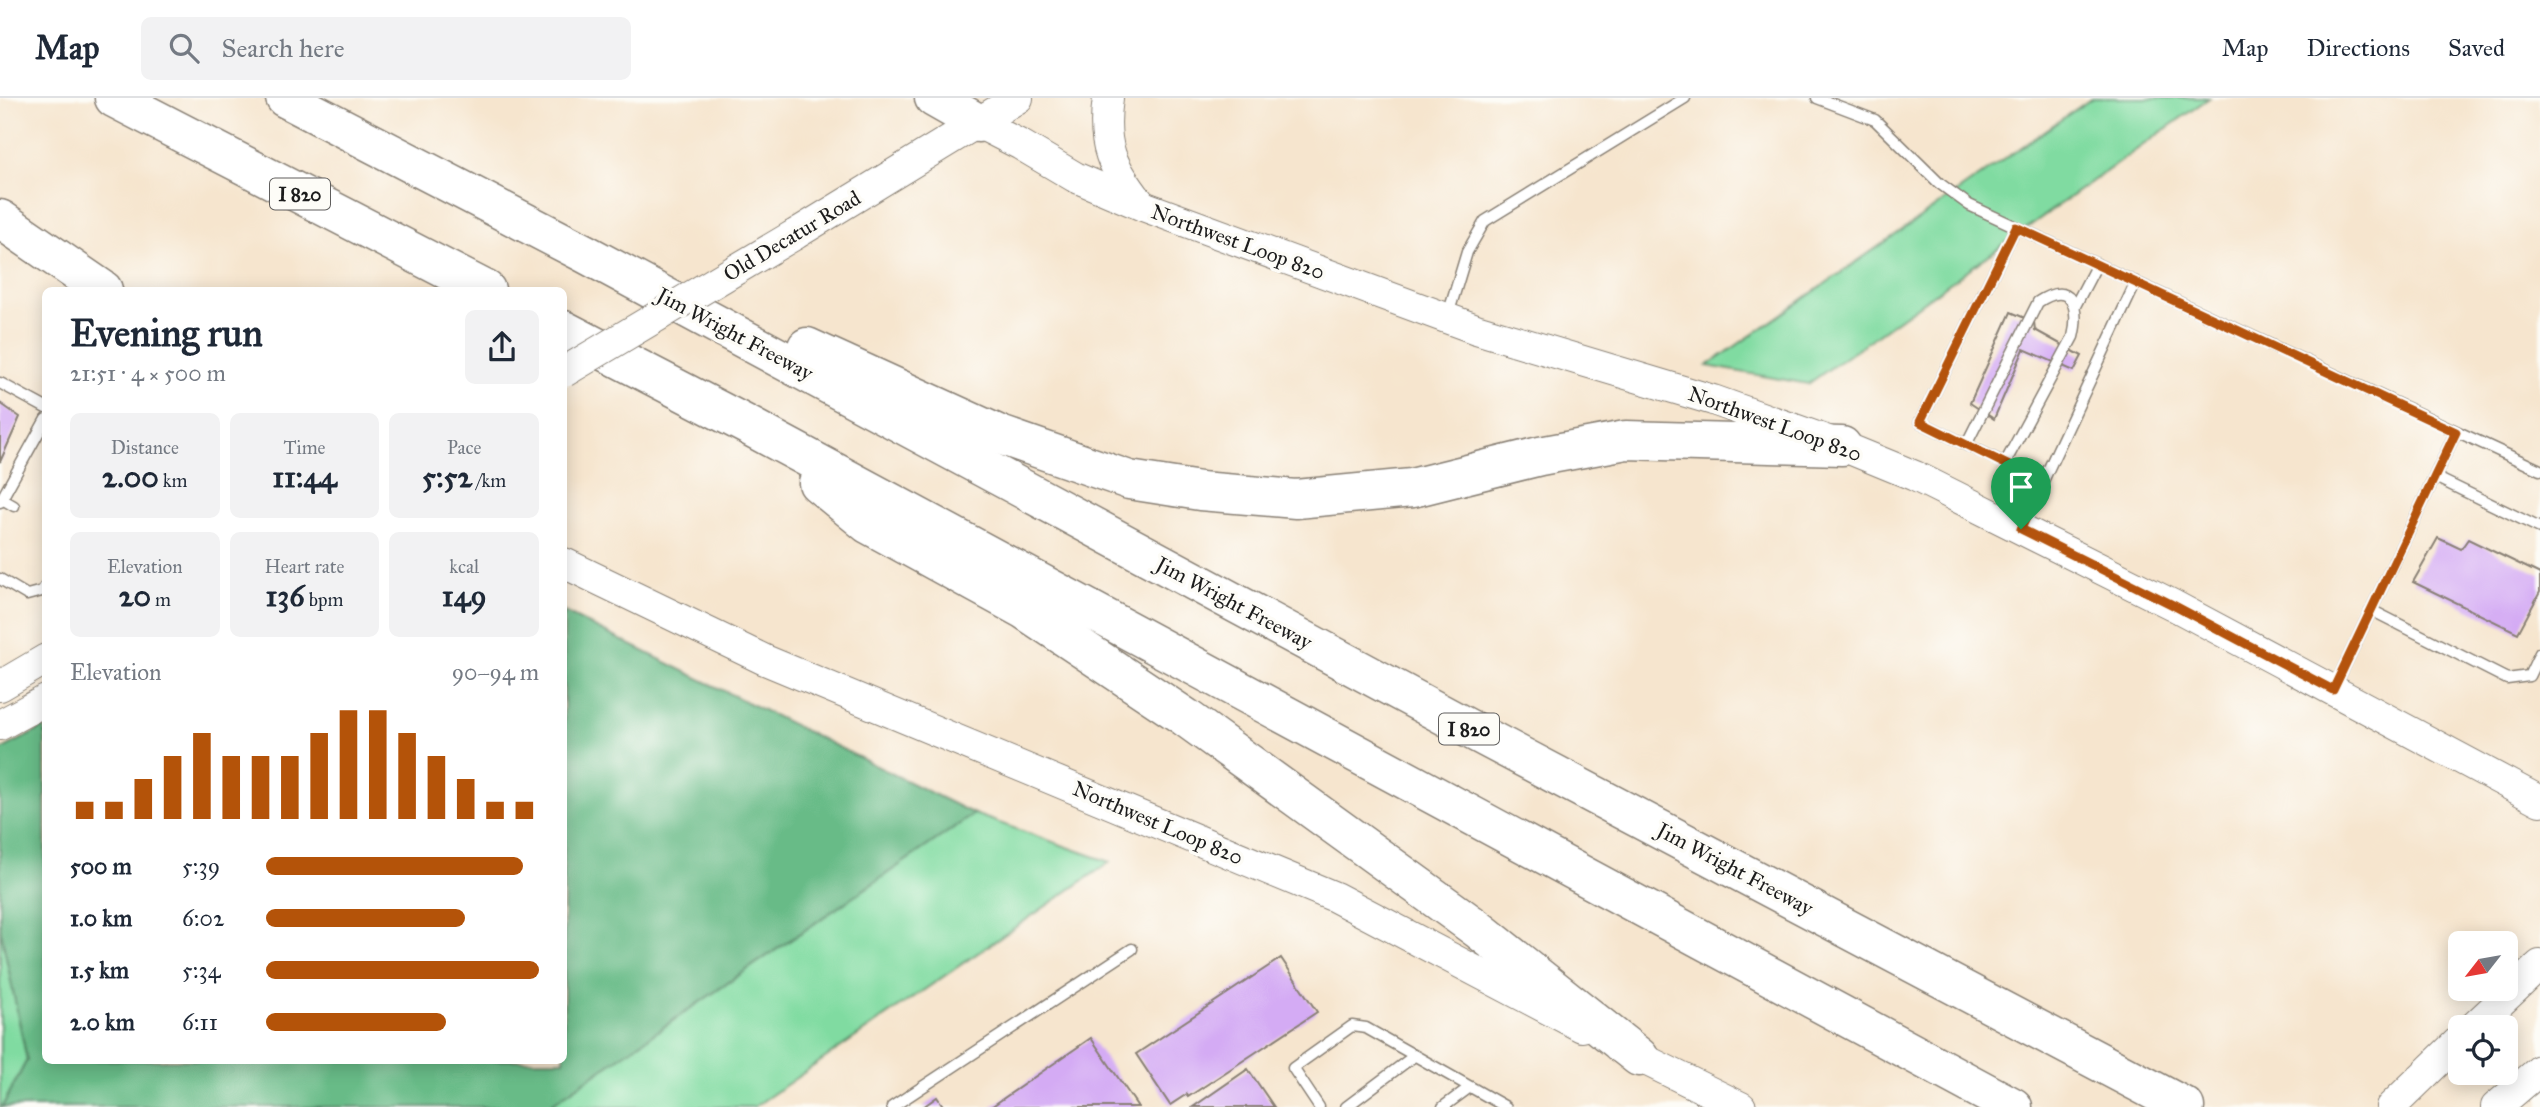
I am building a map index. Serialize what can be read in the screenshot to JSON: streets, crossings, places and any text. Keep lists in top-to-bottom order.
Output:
{
  "streets": {
    "highway": ["I 820", "Jim Wright Freeway"],
    "main road": ["Old Decatur Road", "Northwest Loop 820"]
  },
  "crossings": [
    ["Old Decatur Road", "Northwest Loop 820"]
  ],
  "north": "bottom left",
  "page": {
    "header": "Map",
    "search": "Search here",
    "nav": ["Map", "Directions", "Saved"],
    "heading": ["Evening run", "21:51 · 4 × 500 m"],
    "stats": [
      ["Distance", "2.00 km"],
      ["Time", "11:44"],
      ["Pace", "5:52 /km"],
      ["Elevation", "20 m"],
      ["Heart rate", "136 bpm"],
      ["kcal", "149"]
    ],
    "chart": ["Elevation", "90–94 m"],
    "list": [
      {
        "name": "500 m",
        "note": "5:39"
      },
      {
        "name": "1.0 km",
        "note": "6:02"
      },
      {
        "name": "1.5 km",
        "note": "5:34"
      },
      {
        "name": "2.0 km",
        "note": "6:11"
      }
    ]
  }
}
